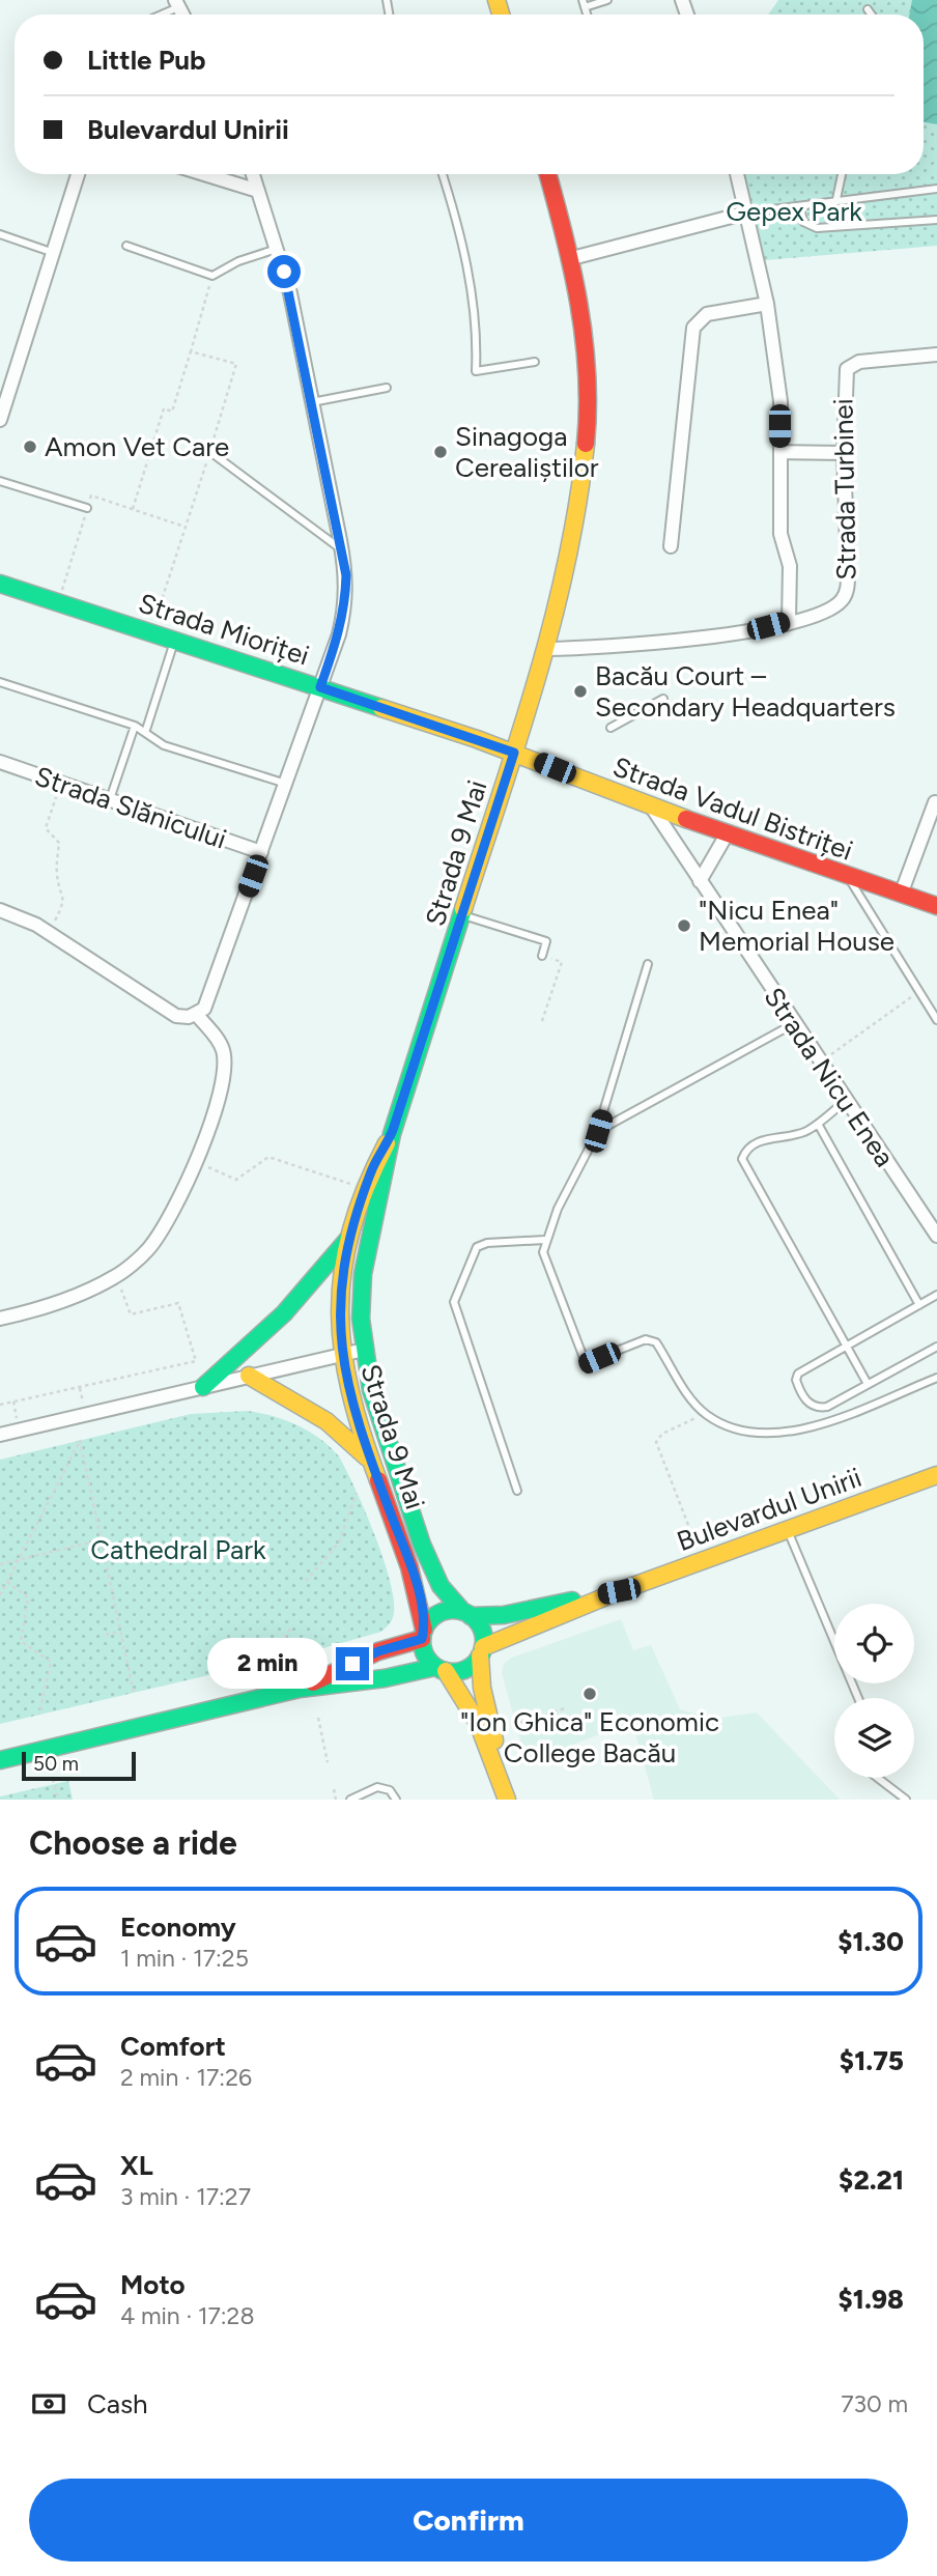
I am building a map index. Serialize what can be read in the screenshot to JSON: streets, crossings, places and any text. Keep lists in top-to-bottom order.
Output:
{
  "streets": {
    "main road": [
      "Strada Mioriței",
      "Strada Vadul Bistriței",
      "Strada 9 Mai",
      "Bulevardul Unirii"
    ],
    "street": ["Strada Turbinei", "Strada Slănicului", "Strada Nicu Enea"]
  },
  "crossings": [
    ["Strada Turbinei", "Strada 9 Mai"],
    ["Strada Mioriței", "Strada Vadul Bistriței"],
    ["Strada Mioriței", "Strada 9 Mai"],
    ["Strada Vadul Bistriței", "Strada 9 Mai"],
    ["Strada Vadul Bistriței", "Strada Nicu Enea"],
    ["Strada 9 Mai", "Bulevardul Unirii"]
  ],
  "parks": ["Gepex Park", "Cathedral Park"],
  "places": [
    "Amon Vet Care",
    "Sinagoga Cerealiștilor",
    "Bacău Court – Secondary Headquarters",
    "\"Nicu Enea\" Memorial House",
    "\"Ion Ghica\" Economic College Bacău"
  ],
  "scale_bar": "50 m",
  "page": {
    "banner": ["Little Pub", "Bulevardul Unirii"],
    "bubble": "2 min",
    "scale": "50 m",
    "heading": "Choose a ride",
    "list": [
      {
        "name": "Economy",
        "note": "1 min · 17:25",
        "value": "$1.30"
      },
      {
        "name": "Comfort",
        "note": "2 min · 17:26",
        "value": "$1.75"
      },
      {
        "name": "XL",
        "note": "3 min · 17:27",
        "value": "$2.21"
      },
      {
        "name": "Moto",
        "note": "4 min · 17:28",
        "value": "$1.98"
      }
    ],
    "pay": ["Cash", "730 m"],
    "buttons": "Confirm"
  }
}
